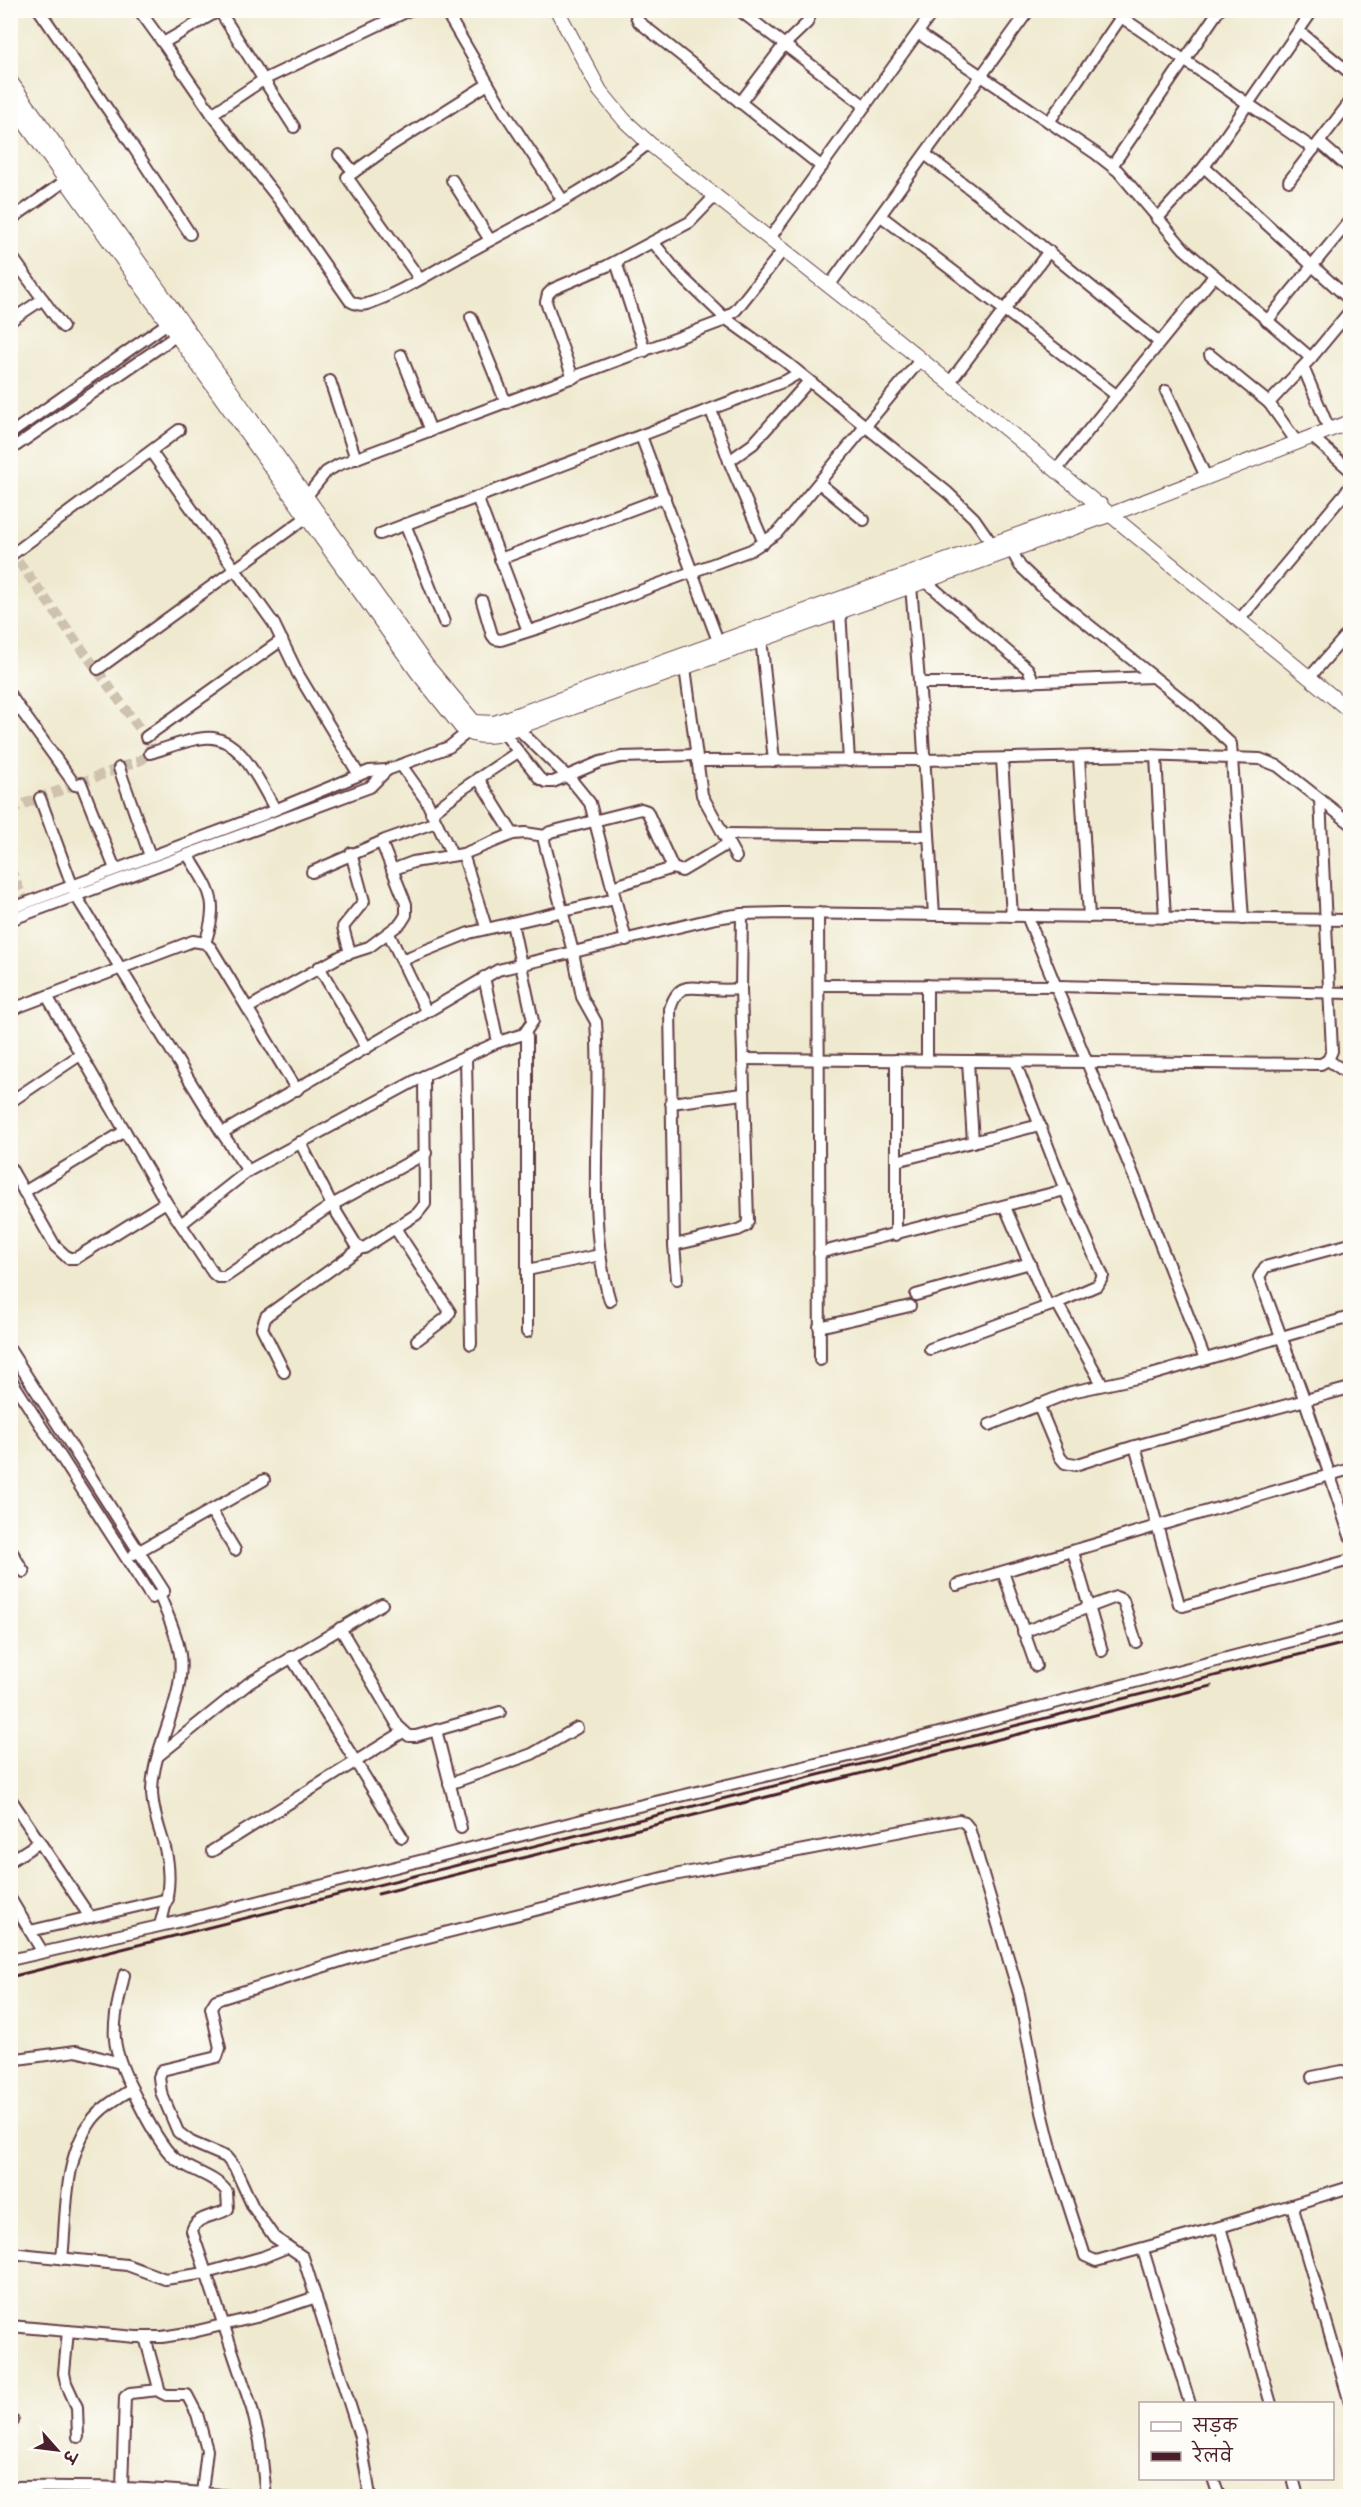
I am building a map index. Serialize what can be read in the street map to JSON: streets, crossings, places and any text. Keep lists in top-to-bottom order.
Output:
{
  "legend": ["सड़क", "रेलवे"],
  "north": "bottom right"
}
